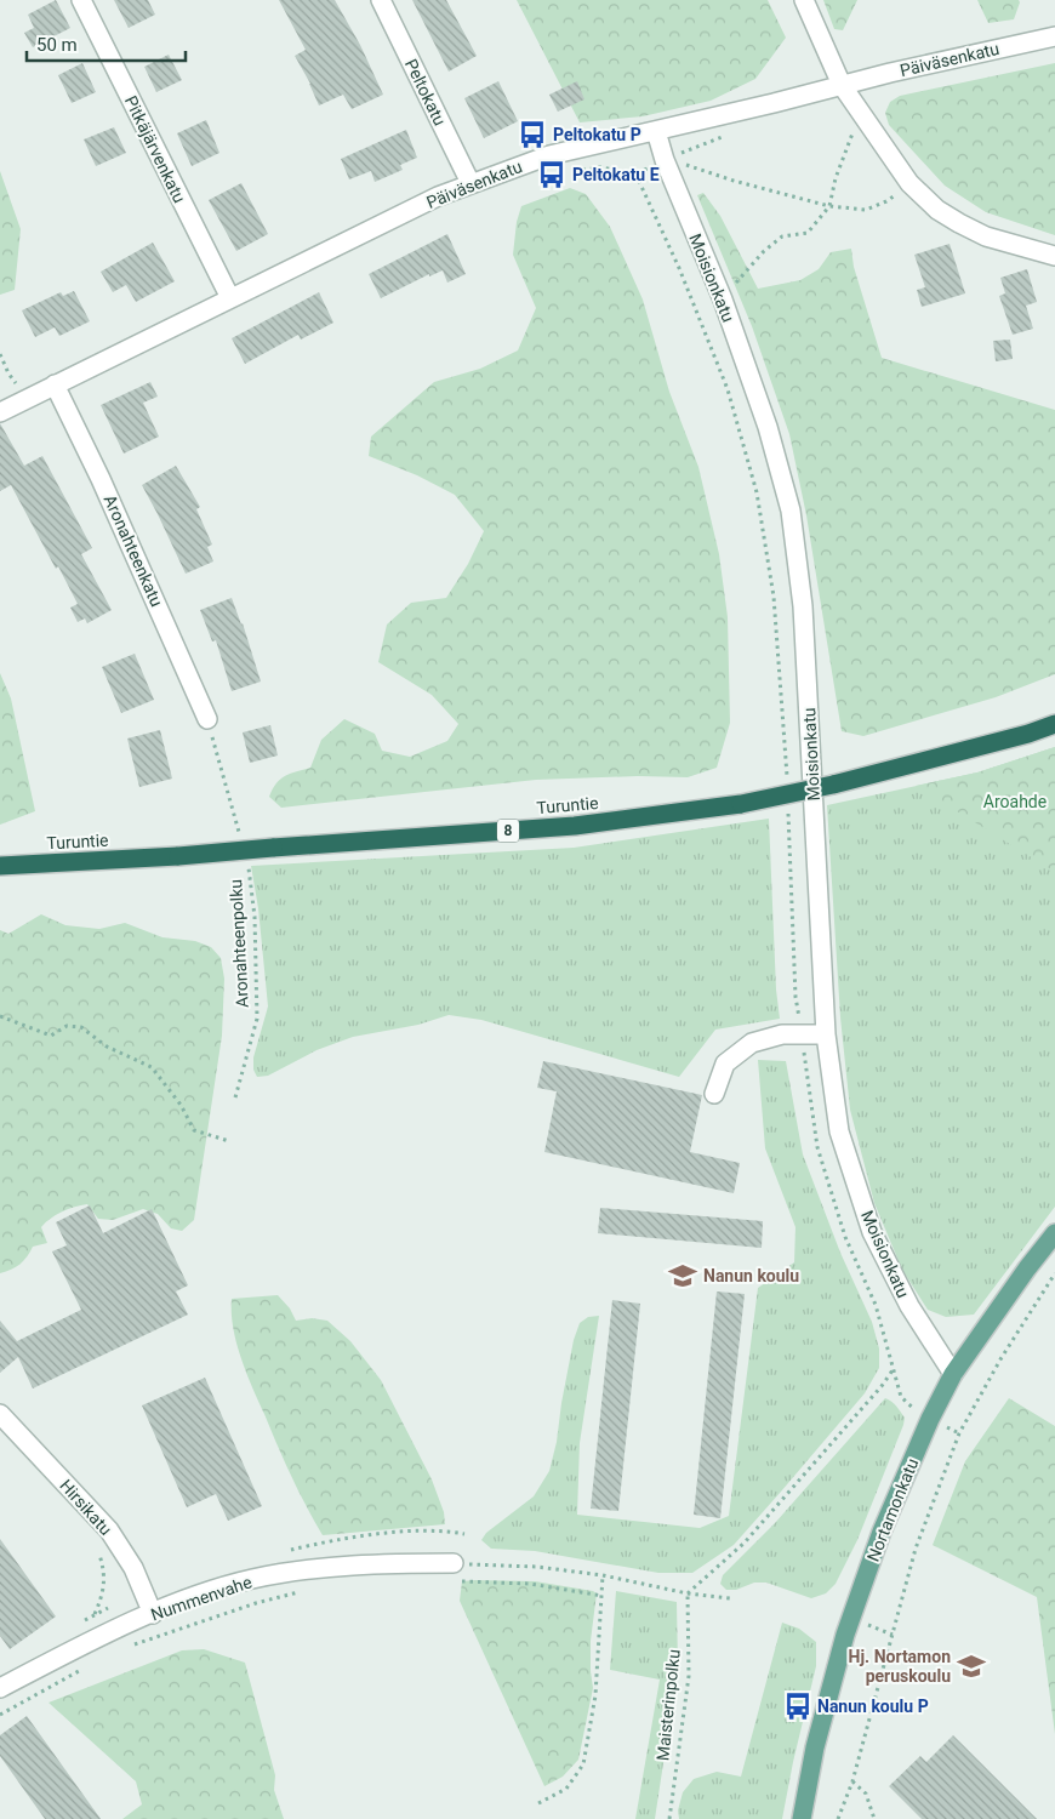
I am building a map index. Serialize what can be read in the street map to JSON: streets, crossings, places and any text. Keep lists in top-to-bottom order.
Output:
{
  "streets": {
    "highway": ["Turuntie", "8"],
    "main road": ["Nortamonkatu"],
    "street": [
      "Päiväsenkatu",
      "Peltokatu",
      "Pitkäjärvenkatu",
      "Moisionkatu",
      "Aronahteenkatu",
      "Hirsikatu",
      "Nummenvahe"
    ],
    "path": ["Aronahteenpolku", "Maisterinpolku"]
  },
  "crossings": [
    ["Päiväsenkatu", "Peltokatu"],
    ["Päiväsenkatu", "Pitkäjärvenkatu"],
    ["Päiväsenkatu", "Moisionkatu"],
    ["Päiväsenkatu", "Aronahteenkatu"],
    ["Moisionkatu", "Nortamonkatu"],
    ["Hirsikatu", "Nummenvahe"]
  ],
  "parks": ["Aroahde"],
  "places": {
    "bus stop": ["Peltokatu P", "Peltokatu E", "Nanun koulu P"],
    "school or university": ["Nanun koulu", "Hj. Nortamon peruskoulu"]
  },
  "scale_bar": "50 m"
}
